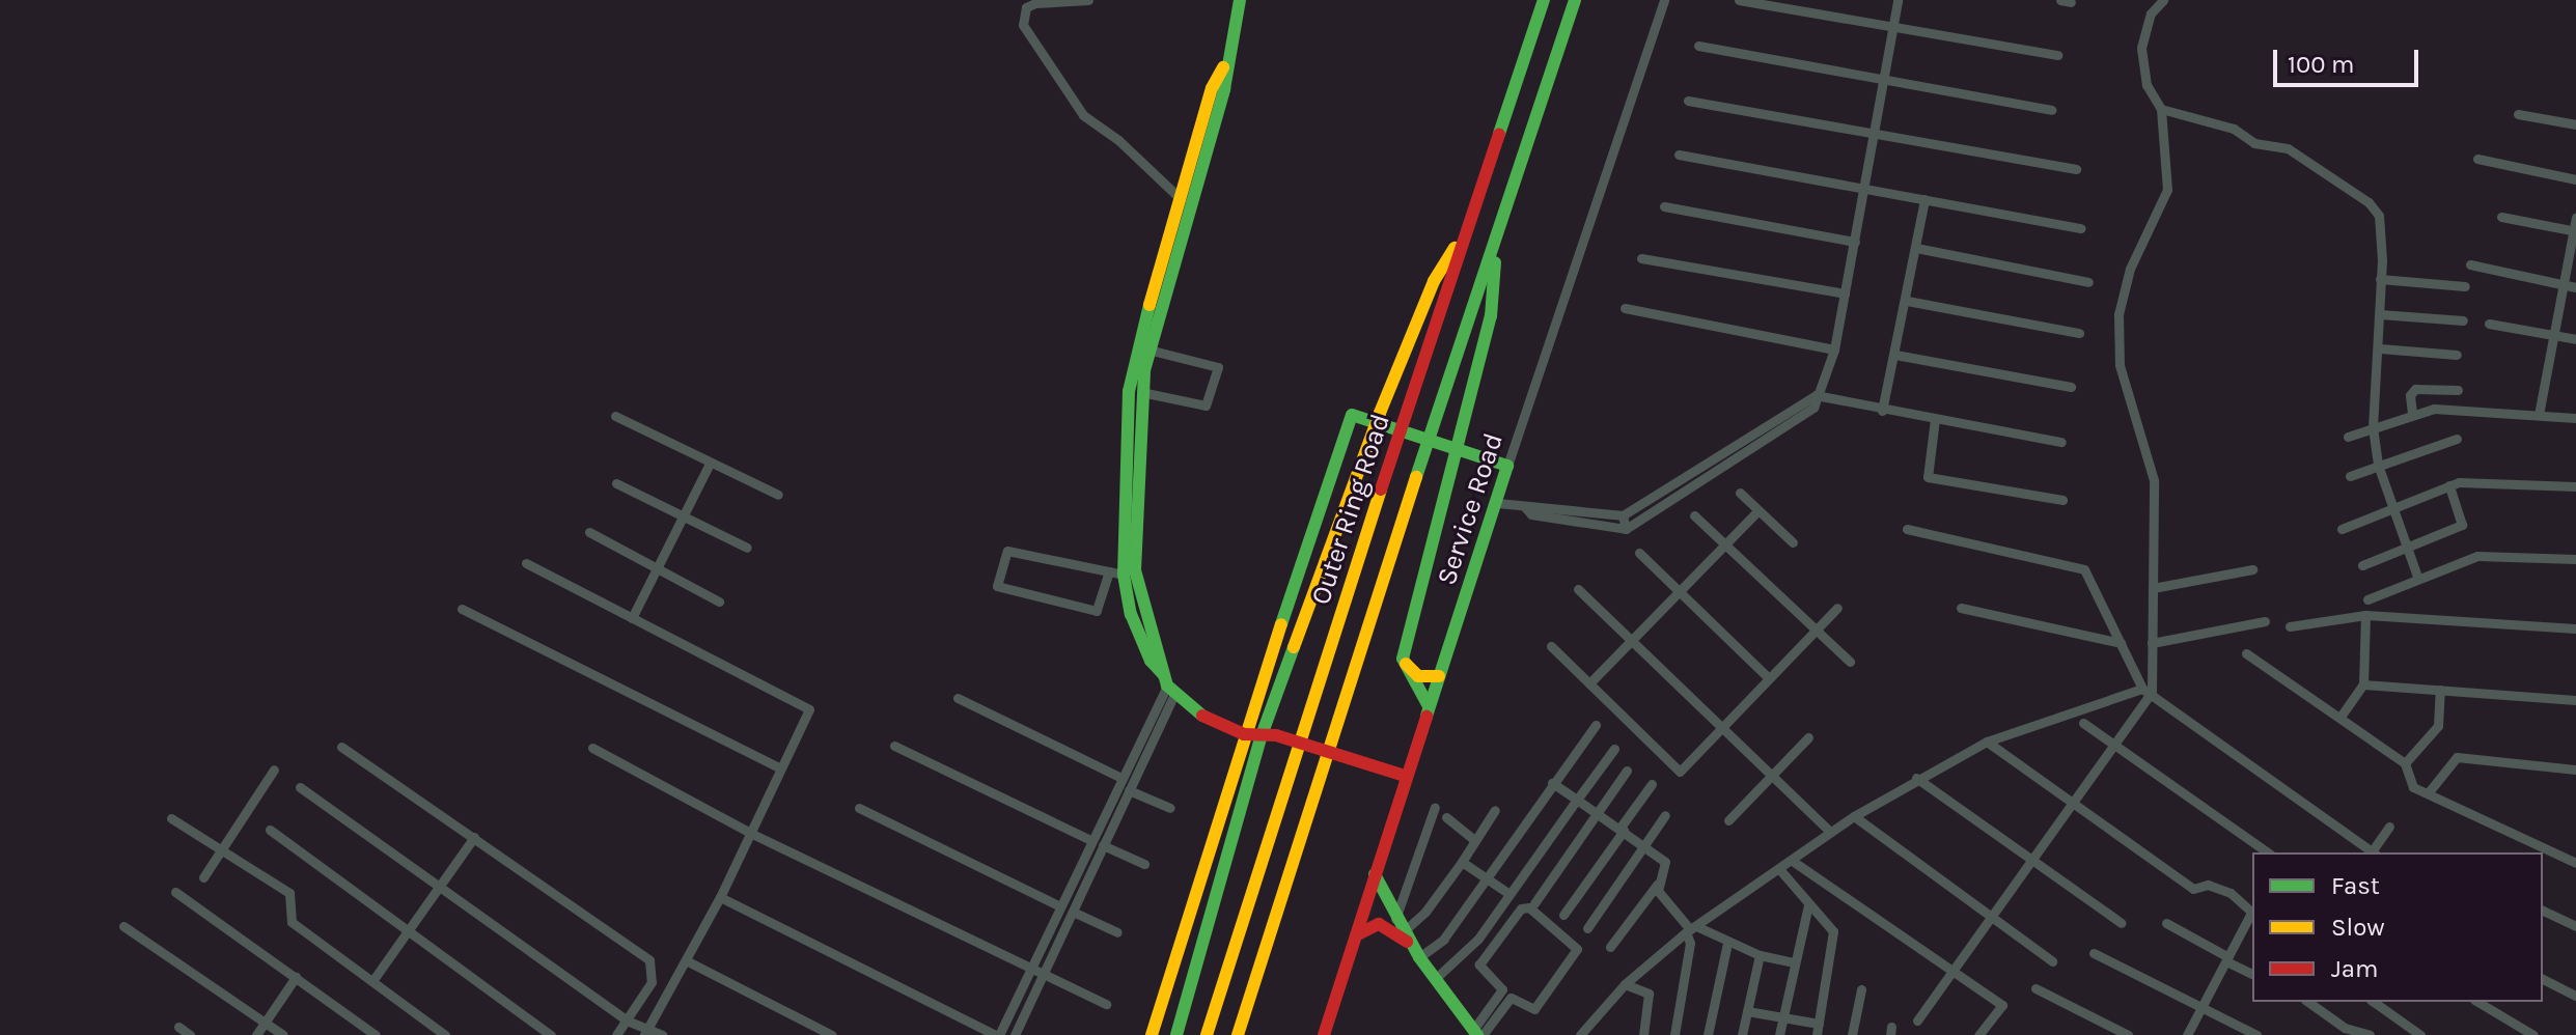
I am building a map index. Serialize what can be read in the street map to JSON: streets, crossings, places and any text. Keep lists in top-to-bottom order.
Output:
{
  "streets": {
    "main road": ["Outer Ring Road", "Service Road"]
  },
  "legend": ["Fast", "Slow", "Jam"],
  "scale_bar": "100 m"
}
